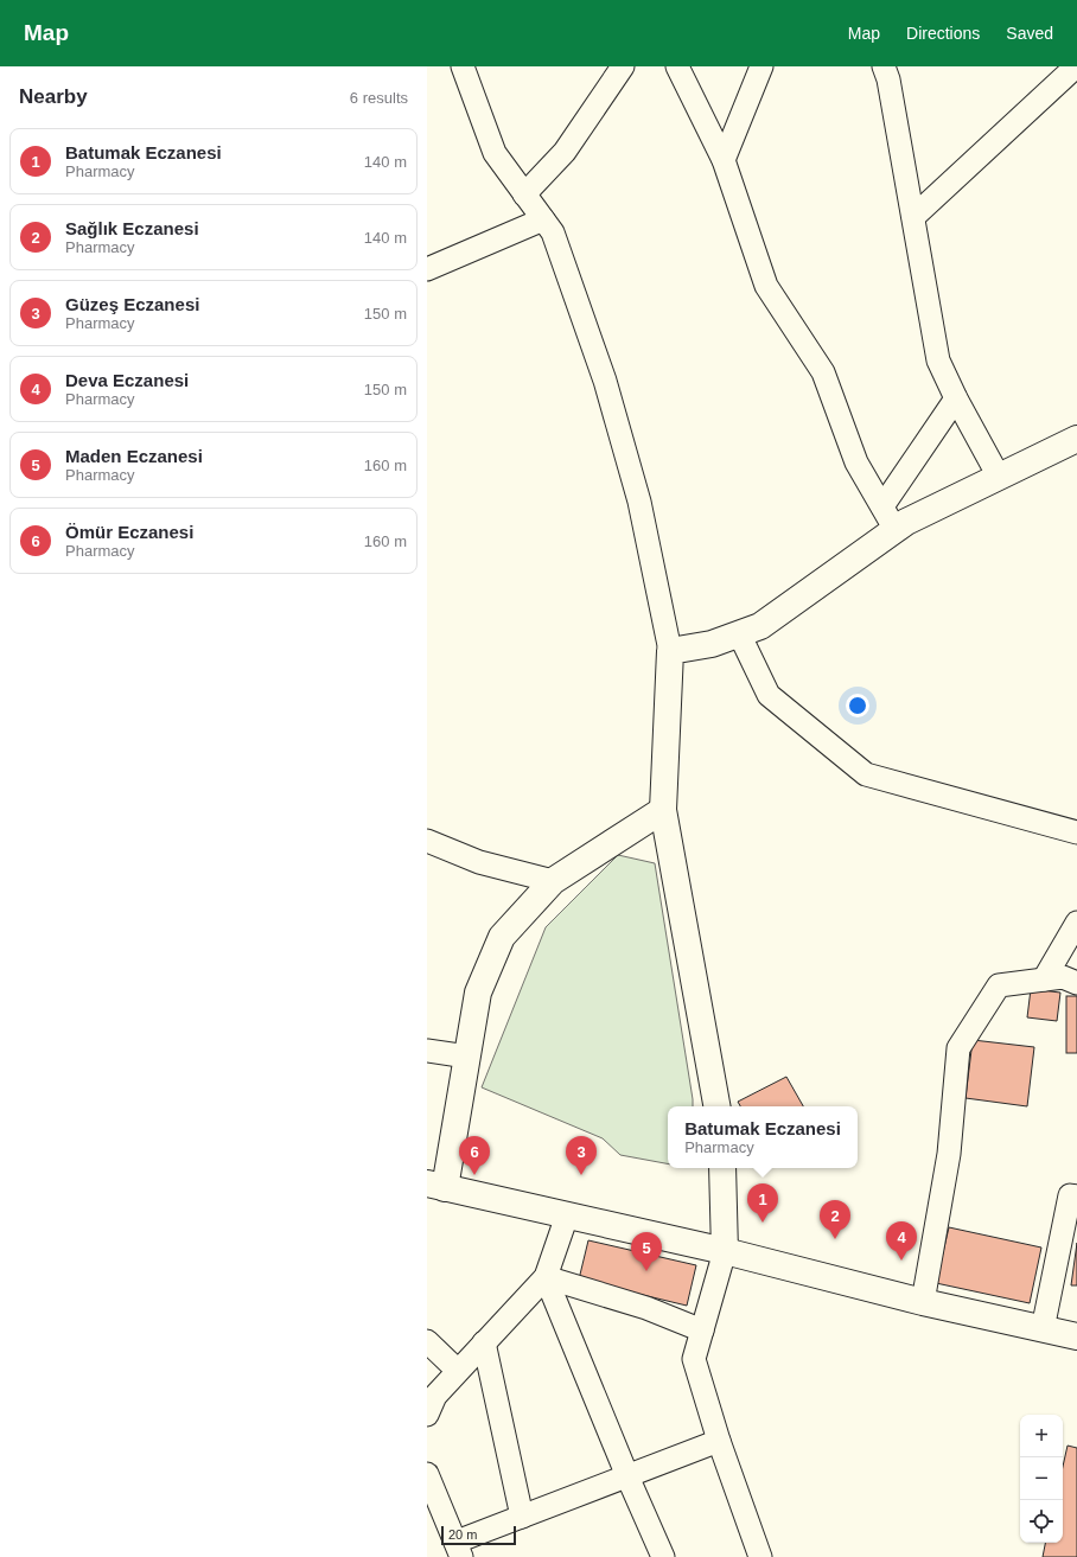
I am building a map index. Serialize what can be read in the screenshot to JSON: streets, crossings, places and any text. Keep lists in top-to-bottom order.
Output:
{
  "scale_bar": "20 m",
  "page": {
    "header": "Map",
    "nav": ["Map", "Directions", "Saved"],
    "heading": ["Nearby", "6 results"],
    "list": [
      {
        "mark": "1",
        "name": "Batumak Eczanesi",
        "note": "Pharmacy",
        "value": "140 m"
      },
      {
        "mark": "2",
        "name": "Sağlık Eczanesi",
        "note": "Pharmacy",
        "value": "140 m"
      },
      {
        "mark": "3",
        "name": "Güzeş Eczanesi",
        "note": "Pharmacy",
        "value": "150 m"
      },
      {
        "mark": "4",
        "name": "Deva Eczanesi",
        "note": "Pharmacy",
        "value": "150 m"
      },
      {
        "mark": "5",
        "name": "Maden Eczanesi",
        "note": "Pharmacy",
        "value": "160 m"
      },
      {
        "mark": "6",
        "name": "Ömür Eczanesi",
        "note": "Pharmacy",
        "value": "160 m"
      }
    ],
    "popup": ["Batumak Eczanesi", "Pharmacy"],
    "pins": [
      "3",
      "6",
      "1",
      "2",
      "4",
      "5"
    ],
    "map_buttons": ["+", "−"],
    "scale": "20 m"
  }
}
